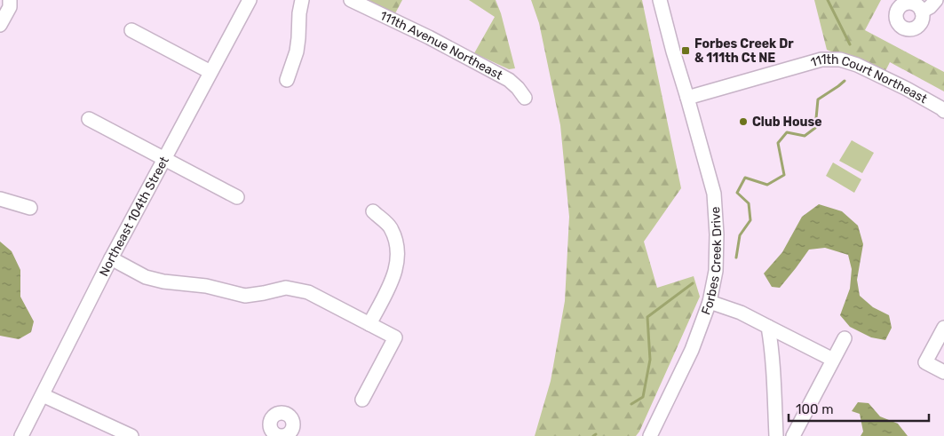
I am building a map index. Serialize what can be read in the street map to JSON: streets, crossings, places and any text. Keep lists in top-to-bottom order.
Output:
{
  "streets": {
    "street": [
      "111th Avenue Northeast",
      "111th Court Northeast",
      "Northeast 104th Street",
      "Forbes Creek Drive"
    ]
  },
  "crossings": [
    ["111th Court Northeast", "Forbes Creek Drive"]
  ],
  "places": {
    "transit": ["Forbes Creek Dr & 111th Ct NE"],
    "other": ["Club House"]
  },
  "scale_bar": "100 m"
}
